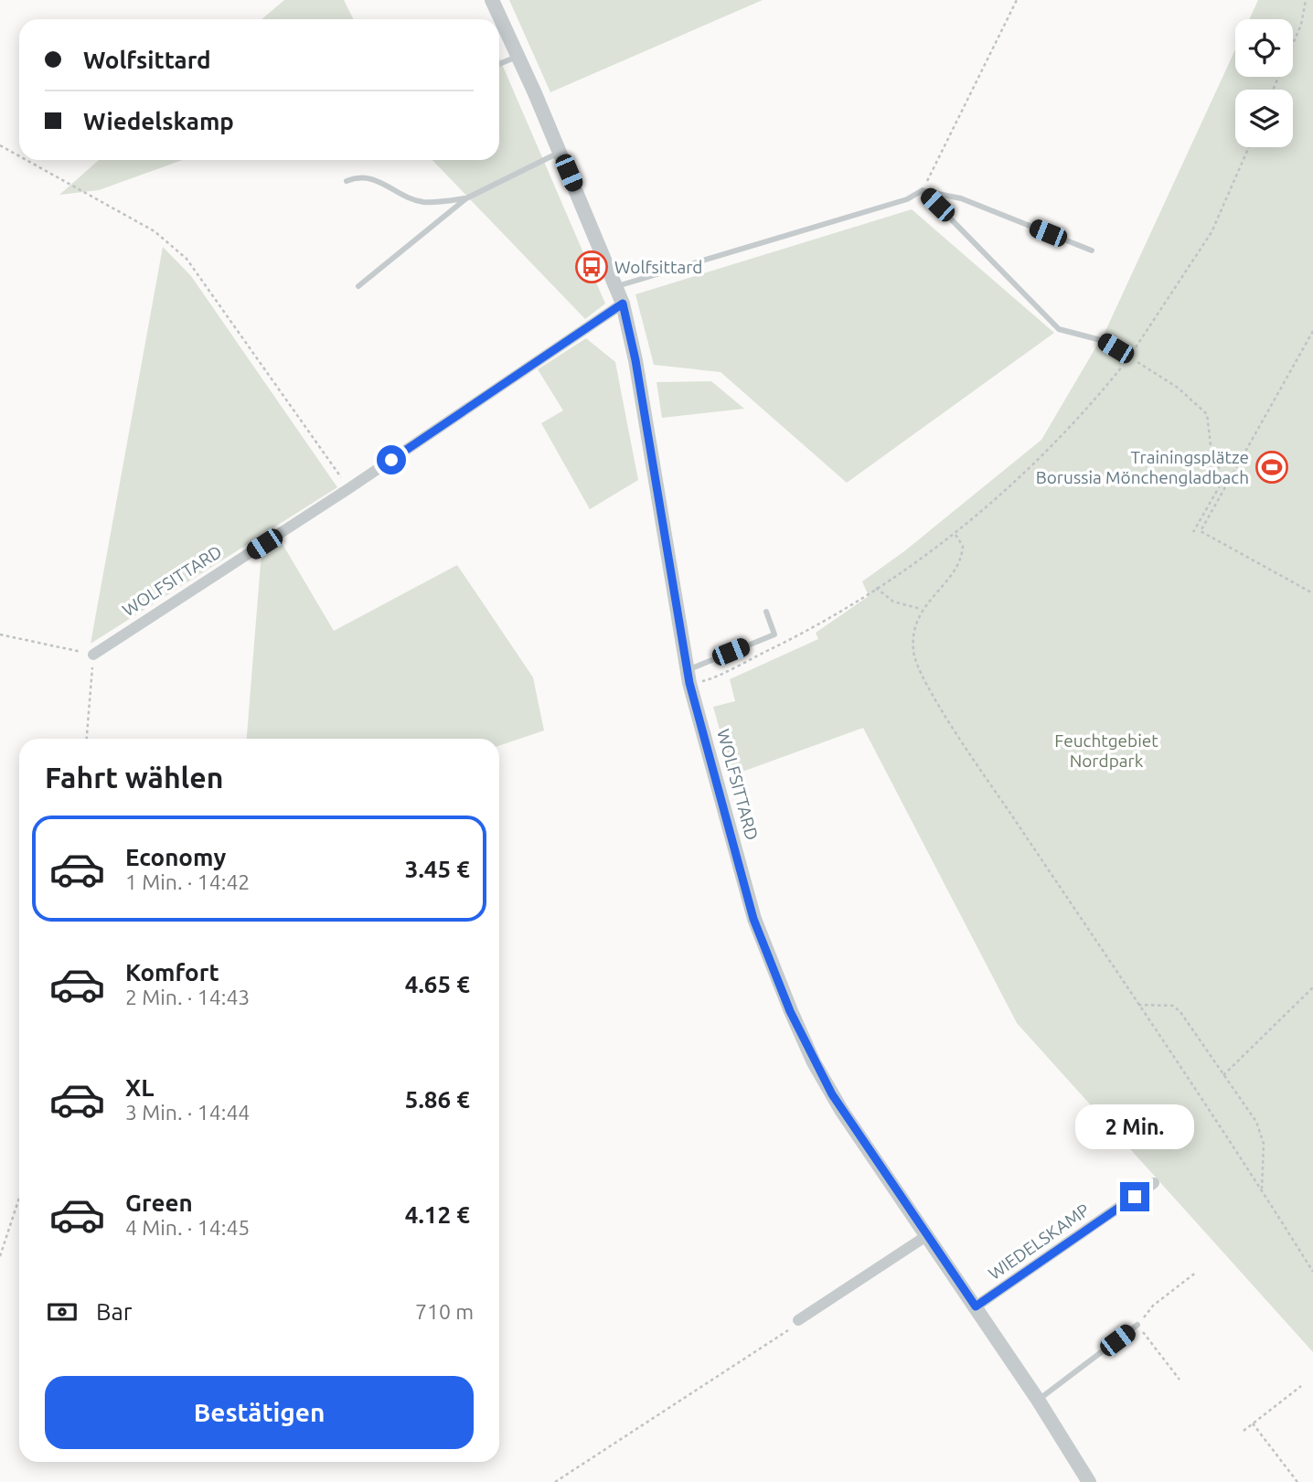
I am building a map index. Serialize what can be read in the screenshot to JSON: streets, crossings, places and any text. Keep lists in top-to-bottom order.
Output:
{
  "streets": {
    "street": ["WOLFSITTARD", "WIEDELSKAMP"]
  },
  "crossings": [
    ["WOLFSITTARD", "WIEDELSKAMP"]
  ],
  "parks": ["Feuchtgebiet Nordpark"],
  "places": {
    "bus stop": ["Wolfsittard"],
    "sports": ["Trainingsplätze Borussia Mönchengladbach"]
  },
  "page": {
    "banner": ["Wolfsittard", "Wiedelskamp"],
    "heading": "Fahrt wählen",
    "list": [
      {
        "name": "Economy",
        "note": "1 Min. · 14:42",
        "value": "3.45 €"
      },
      {
        "name": "Komfort",
        "note": "2 Min. · 14:43",
        "value": "4.65 €"
      },
      {
        "name": "XL",
        "note": "3 Min. · 14:44",
        "value": "5.86 €"
      },
      {
        "name": "Green",
        "note": "4 Min. · 14:45",
        "value": "4.12 €"
      }
    ],
    "bubble": "2 Min.",
    "pay": ["Bar", "710 m"],
    "buttons": "Bestätigen"
  }
}
